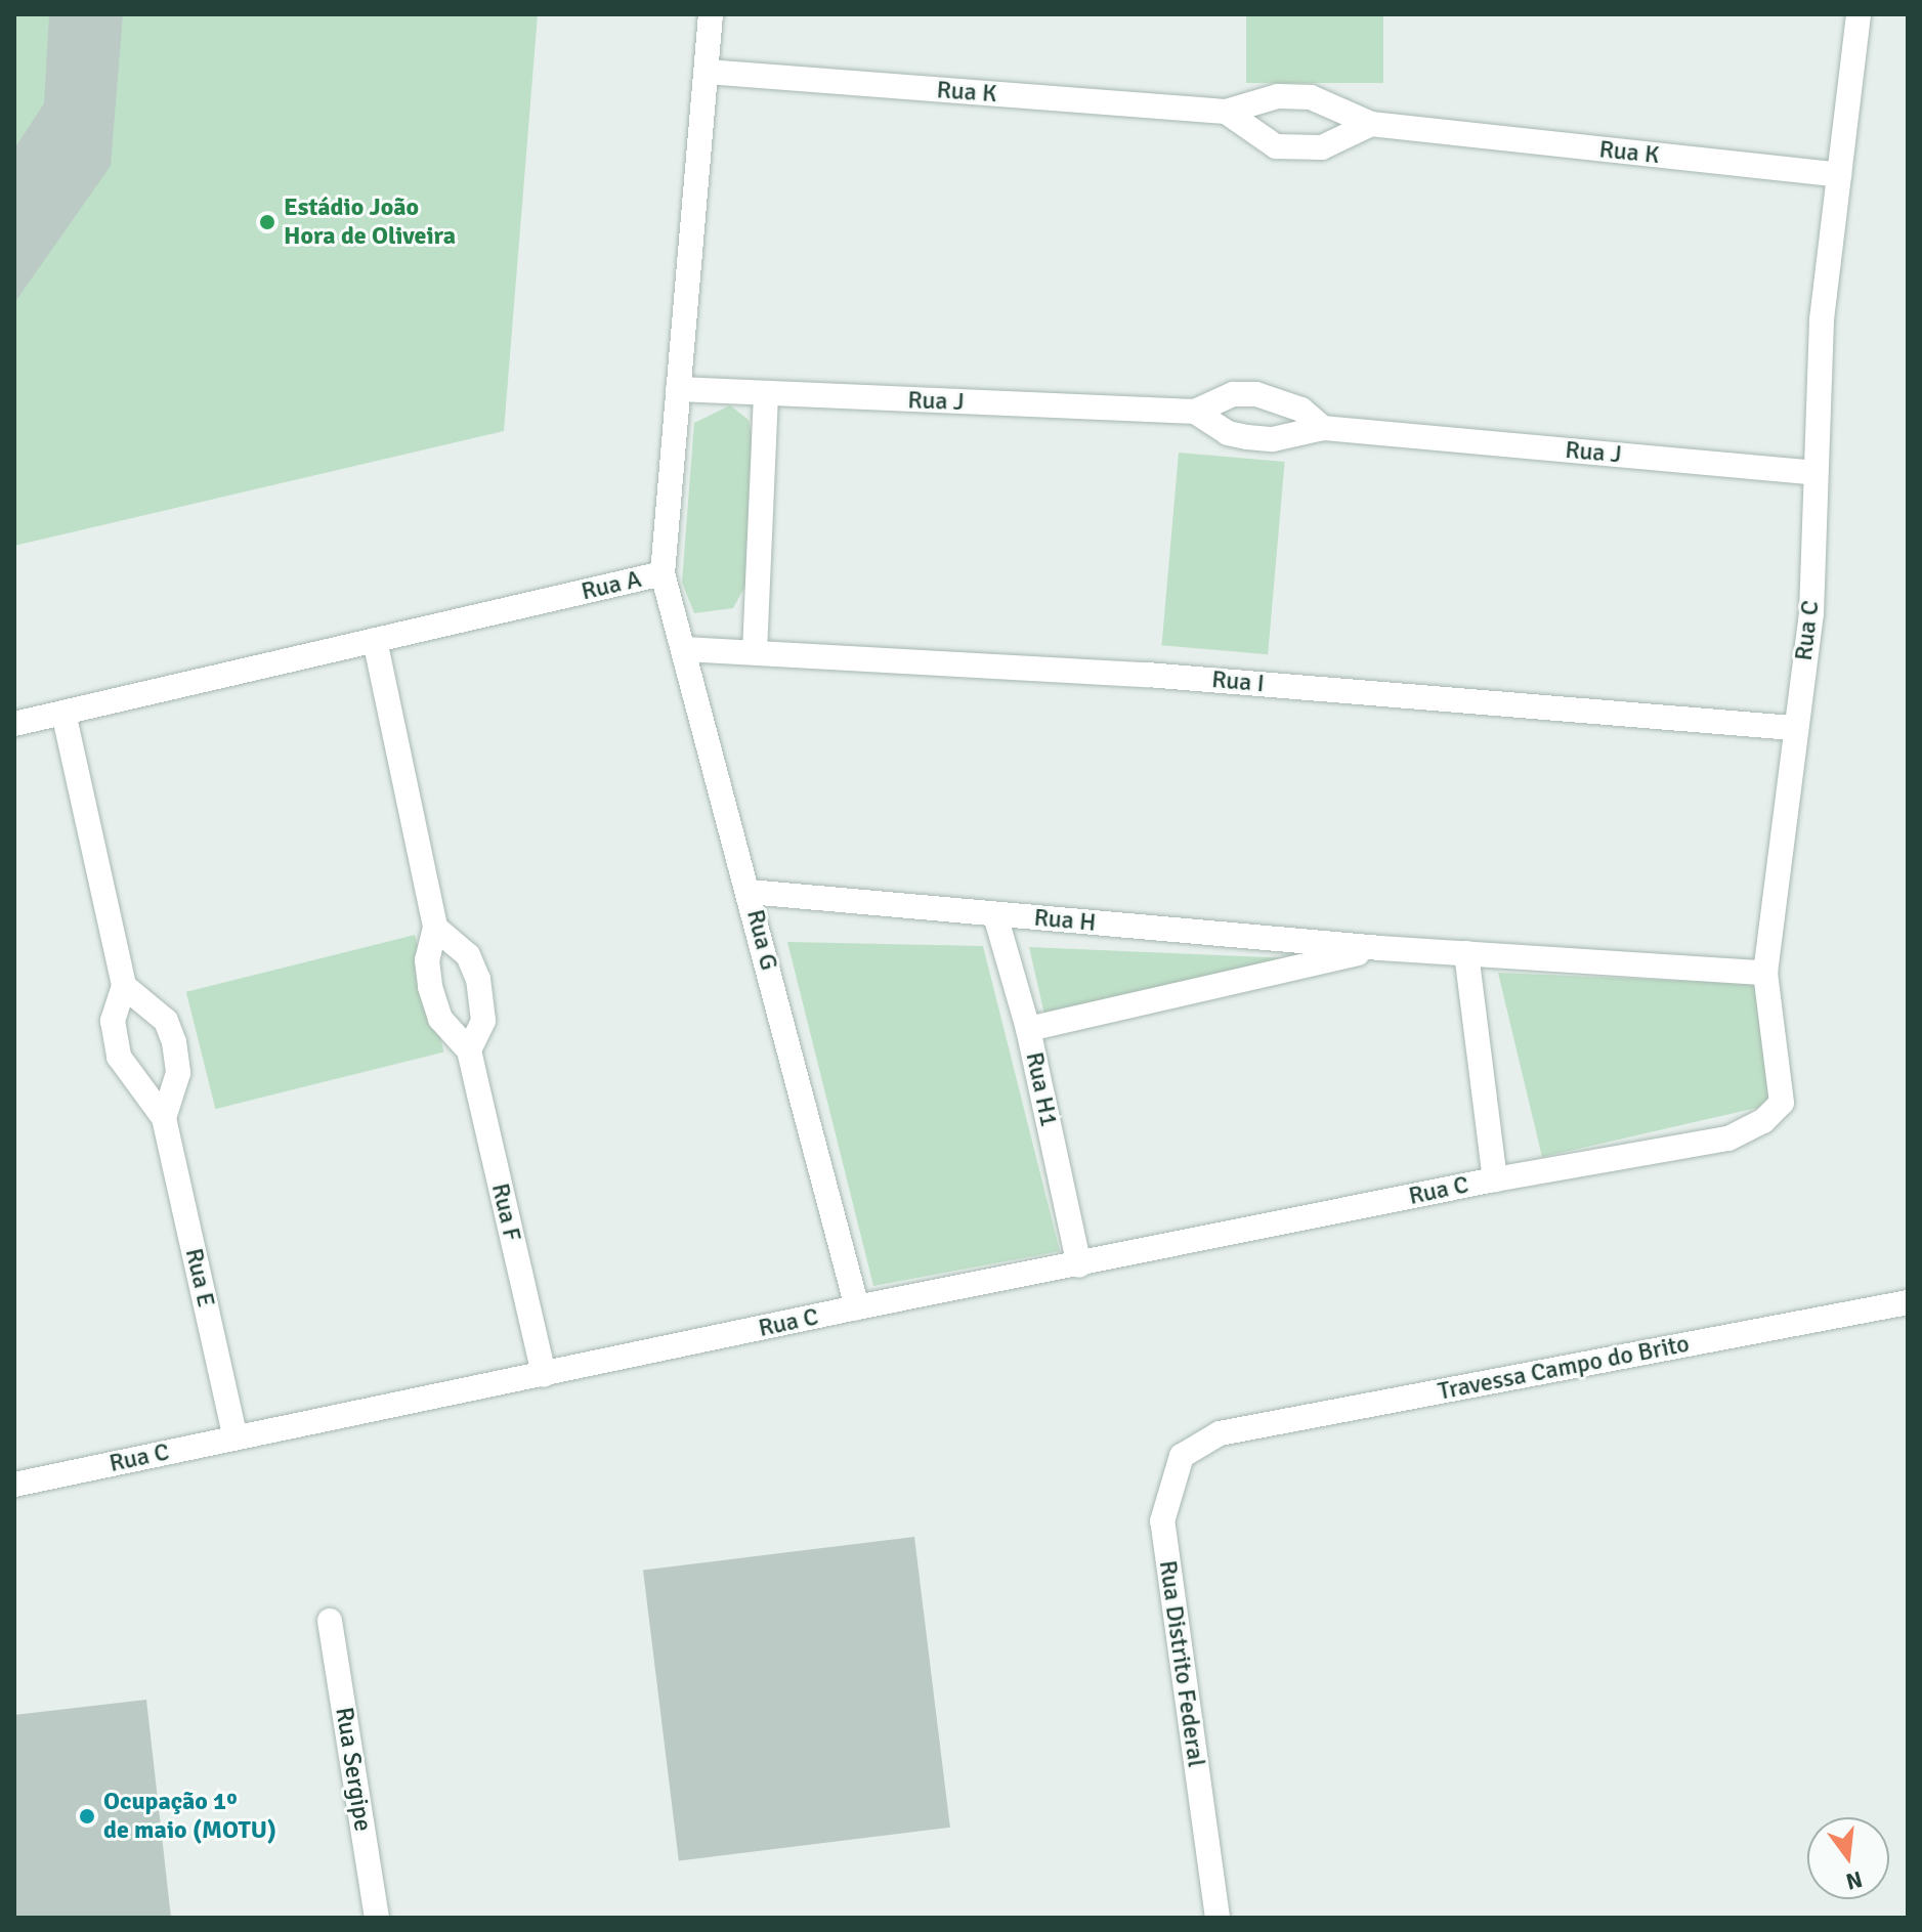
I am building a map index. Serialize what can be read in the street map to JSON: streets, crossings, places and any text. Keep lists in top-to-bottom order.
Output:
{
  "streets": {
    "street": [
      "Rua K",
      "Rua J",
      "Rua A",
      "Rua C",
      "Rua I",
      "Rua H",
      "Rua G",
      "Rua H1",
      "Rua F",
      "Rua E",
      "Travessa Campo do Brito",
      "Rua Distrito Federal",
      "Rua Sergipe"
    ]
  },
  "crossings": [
    ["Rua K", "Rua A"],
    ["Rua K", "Rua C"],
    ["Rua J", "Rua A"],
    ["Rua J", "Rua C"],
    ["Rua A", "Rua G"],
    ["Rua A", "Rua F"],
    ["Rua A", "Rua E"],
    ["Rua C", "Rua I"],
    ["Rua C", "Rua H"],
    ["Rua C", "Rua G"],
    ["Rua C", "Rua H1"],
    ["Rua C", "Rua F"],
    ["Rua C", "Rua E"],
    ["Rua I", "Rua G"],
    ["Rua H", "Rua G"],
    ["Rua H", "Rua H1"],
    ["Travessa Campo do Brito", "Rua Distrito Federal"]
  ],
  "places": ["Estádio João Hora de Oliveira", "Ocupação 1º de maio (MOTU)"],
  "north": "bottom"
}
